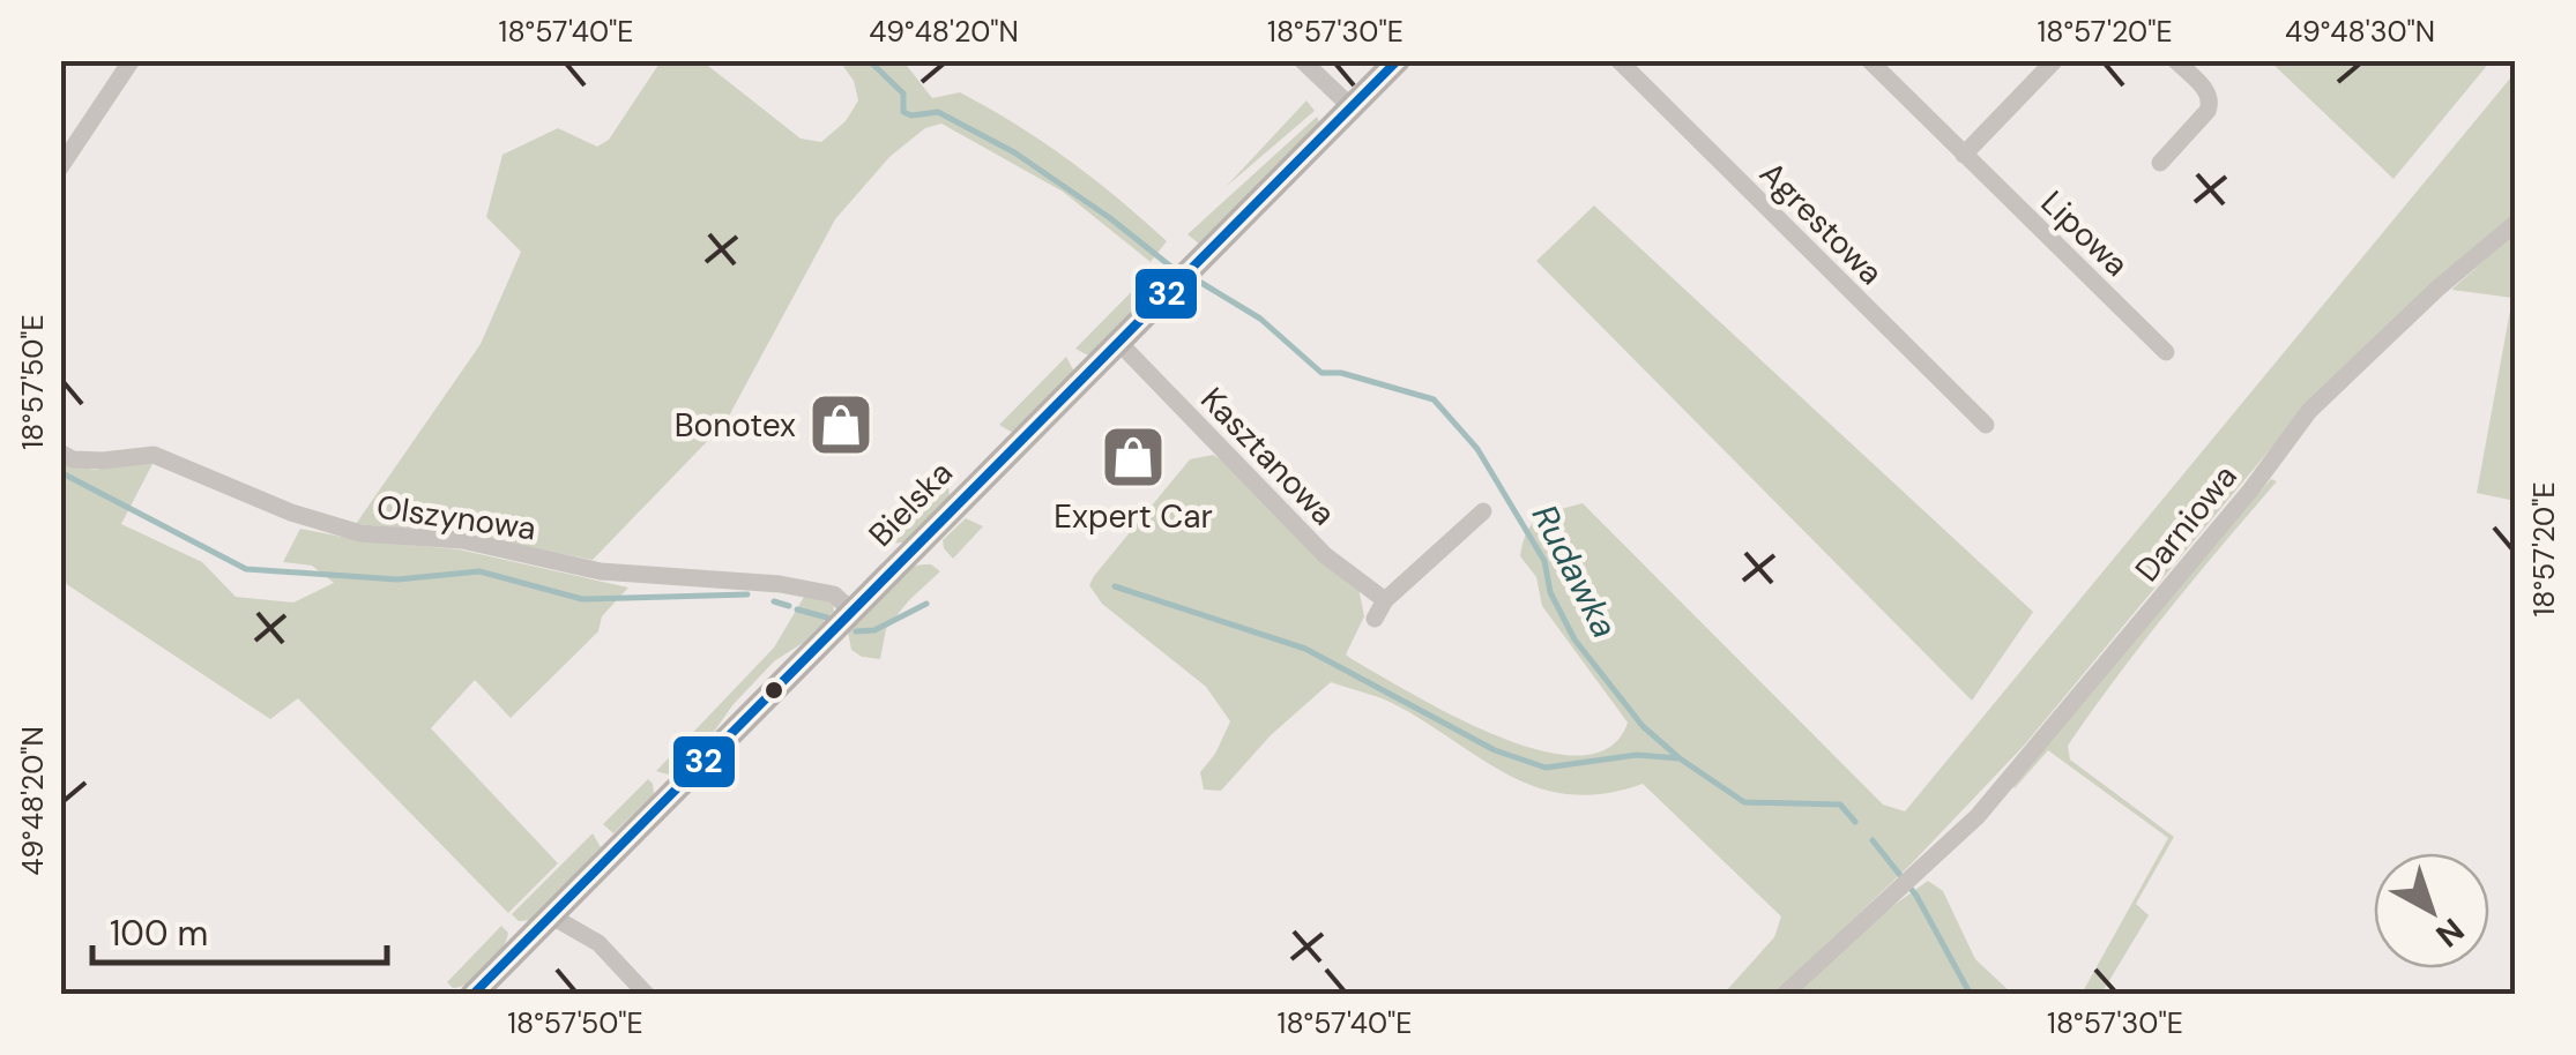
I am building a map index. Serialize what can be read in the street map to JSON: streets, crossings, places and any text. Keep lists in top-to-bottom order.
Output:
{
  "streets": {
    "main road": ["Bielska"],
    "street": [
      "Agrestowa",
      "Lipowa",
      "Kasztanowa",
      "Olszynowa",
      "Darniowa"
    ]
  },
  "crossings": [
    ["Kasztanowa", "Bielska"],
    ["Bielska", "Olszynowa"]
  ],
  "water": ["Rudawka"],
  "places": {
    "shop": ["Bonotex", "Expert Car"]
  },
  "lines": ["transit line 32"],
  "scale_bar": "100 m",
  "north": "bottom right",
  "coordinates": [
    "18°57'40\"E",
    "49°48'20\"N",
    "18°57'30\"E",
    "18°57'20\"E",
    "49°48'30\"N",
    "18°57'50\"E"
  ]
}
